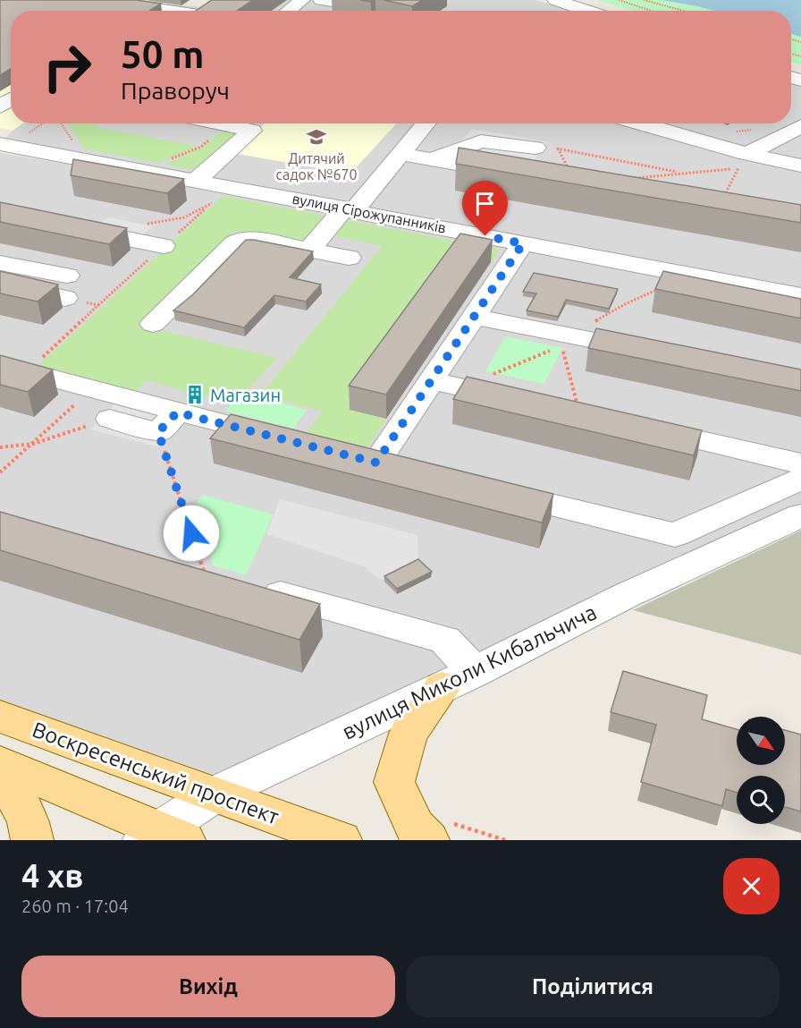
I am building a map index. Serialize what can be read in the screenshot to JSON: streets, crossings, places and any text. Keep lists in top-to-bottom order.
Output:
{
  "streets": {
    "main road": ["Воскресенський проспект"],
    "street": ["вулиця Сірожупанників", "вулиця Миколи Кибальчича"]
  },
  "crossings": [
    ["вулиця Миколи Кибальчича", "Воскресенський проспект"]
  ],
  "places": {
    "school or university": ["Дитячий садок №670"],
    "building": ["Магазин"]
  },
  "north": "bottom right",
  "page": {
    "turn": ["50 m", "Праворуч"],
    "heading": ["4 хв", "260 m · 17:04"],
    "buttons": ["Вихід", "Поділитися"]
  }
}
